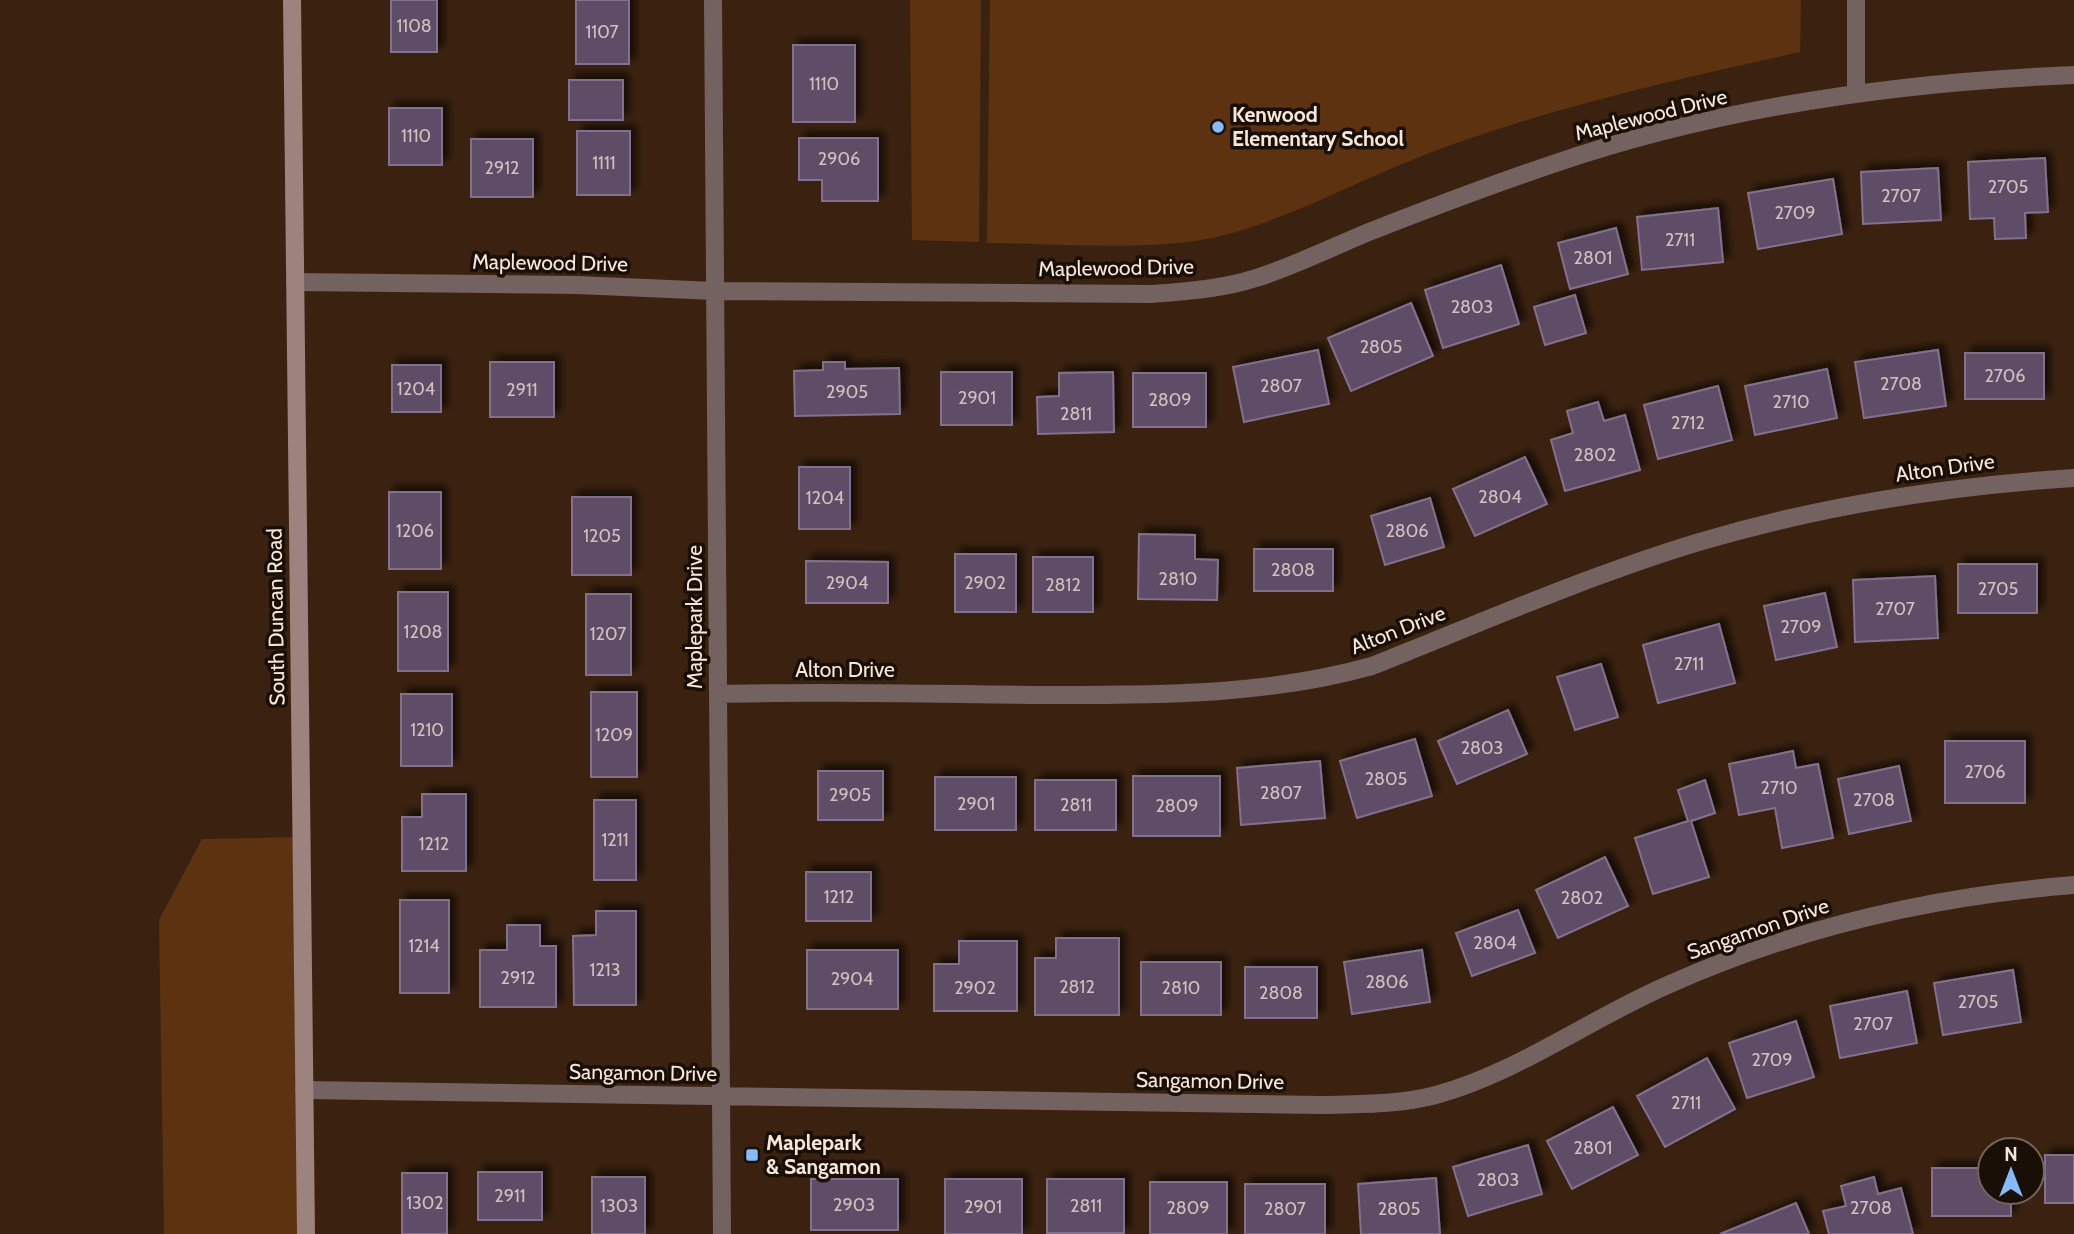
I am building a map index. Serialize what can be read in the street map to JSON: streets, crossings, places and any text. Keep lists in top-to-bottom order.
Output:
{
  "streets": {
    "main road": ["South Duncan Road"],
    "street": [
      "Maplewood Drive",
      "Alton Drive",
      "Maplepark Drive",
      "Sangamon Drive"
    ]
  },
  "crossings": [
    ["Maplewood Drive", "South Duncan Road"],
    ["Maplewood Drive", "Maplepark Drive"],
    ["Alton Drive", "Maplepark Drive"],
    ["South Duncan Road", "Sangamon Drive"],
    ["Maplepark Drive", "Sangamon Drive"]
  ],
  "places": {
    "other": ["Kenwood Elementary School"],
    "transit": ["Maplepark & Sangamon"]
  },
  "house_numbers": [
    "1108",
    "1107",
    "1110",
    "1110",
    "2906",
    "1111",
    "2912",
    "2705",
    "2707",
    "2709",
    "2711",
    "2801",
    "2803",
    "2805",
    "2706",
    "2708",
    "2807",
    "1204",
    "2911",
    "2905",
    "2901",
    "2809",
    "2710",
    "2811",
    "2712",
    "2802",
    "2804",
    "1204",
    "1206",
    "2806",
    "1205",
    "2808",
    "2810",
    "2904",
    "2902",
    "2812",
    "2705",
    "2707",
    "2709",
    "1208",
    "1207",
    "2711",
    "1210",
    "1209",
    "2803",
    "2706",
    "2805",
    "2710",
    "2807",
    "2905",
    "2708",
    "2901",
    "2811",
    "2809",
    "1211",
    "1212",
    "1212",
    "2802",
    "2804",
    "1214",
    "1213",
    "2912",
    "2904",
    "2806",
    "2812",
    "2902",
    "2810",
    "2808",
    "2705",
    "2707",
    "2709",
    "2711",
    "2801",
    "2803",
    "2911",
    "1302",
    "2903",
    "1303",
    "2811",
    "2901",
    "2809",
    "2708",
    "2807",
    "2805"
  ],
  "north": "top"
}
